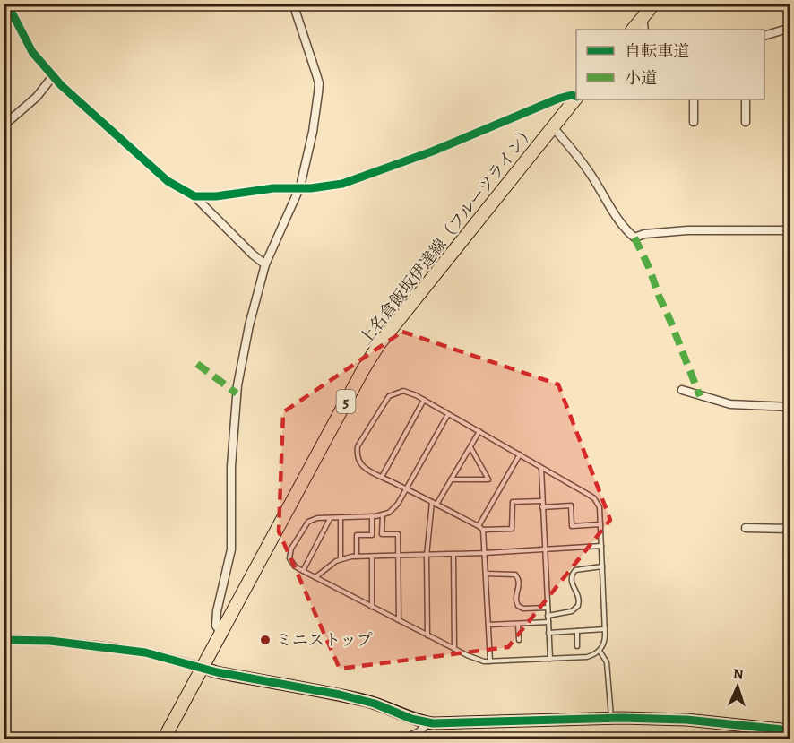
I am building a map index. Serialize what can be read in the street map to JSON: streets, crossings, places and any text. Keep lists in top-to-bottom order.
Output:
{
  "streets": {
    "main road": ["上名倉飯坂伊達線（フルーツライン）", "5"]
  },
  "places": ["ミニストップ"],
  "legend": ["自転車道", "小道"],
  "north": "top"
}
